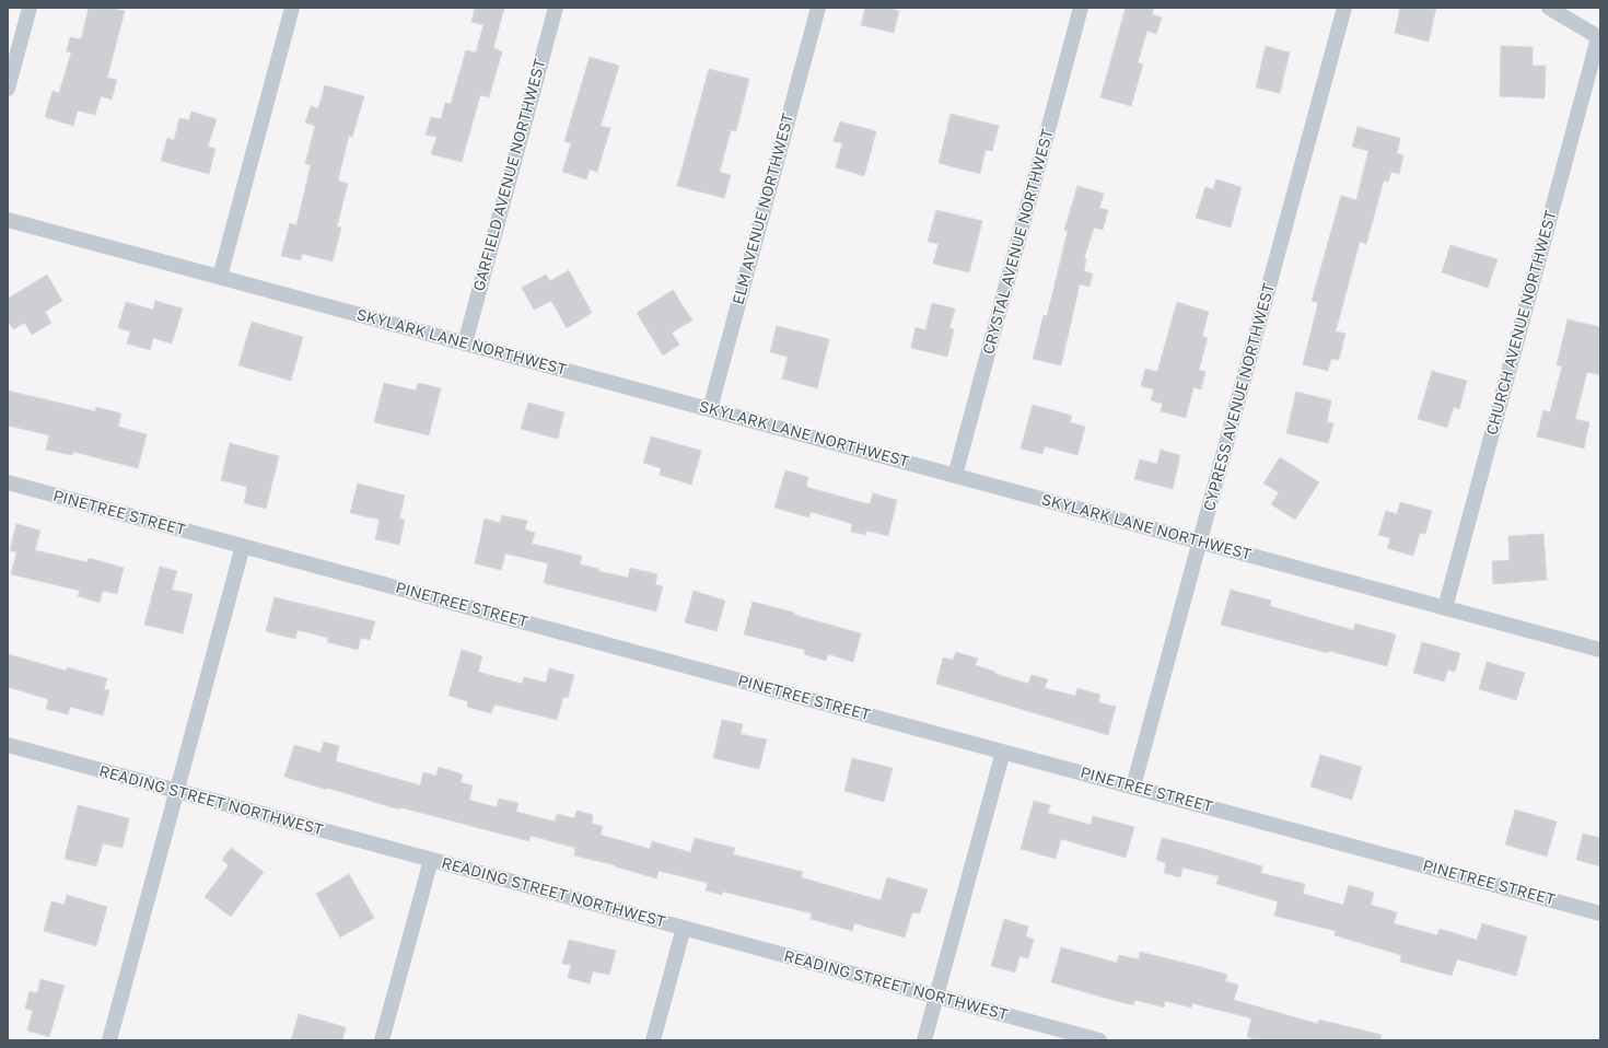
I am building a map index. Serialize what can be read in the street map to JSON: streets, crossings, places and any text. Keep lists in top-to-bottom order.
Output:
{
  "streets": {
    "street": [
      "GARFIELD AVENUE NORTHWEST",
      "ELM AVENUE NORTHWEST",
      "CRYSTAL AVENUE NORTHWEST",
      "CHURCH AVENUE NORTHWEST",
      "SKYLARK LANE NORTHWEST",
      "CYPRESS AVENUE NORTHWEST",
      "PINETREE STREET",
      "READING STREET NORTHWEST"
    ]
  },
  "crossings": [
    ["GARFIELD AVENUE NORTHWEST", "SKYLARK LANE NORTHWEST"],
    ["ELM AVENUE NORTHWEST", "SKYLARK LANE NORTHWEST"],
    ["CRYSTAL AVENUE NORTHWEST", "SKYLARK LANE NORTHWEST"],
    ["CHURCH AVENUE NORTHWEST", "SKYLARK LANE NORTHWEST"],
    ["SKYLARK LANE NORTHWEST", "CYPRESS AVENUE NORTHWEST"],
    ["CYPRESS AVENUE NORTHWEST", "PINETREE STREET"]
  ]
}
